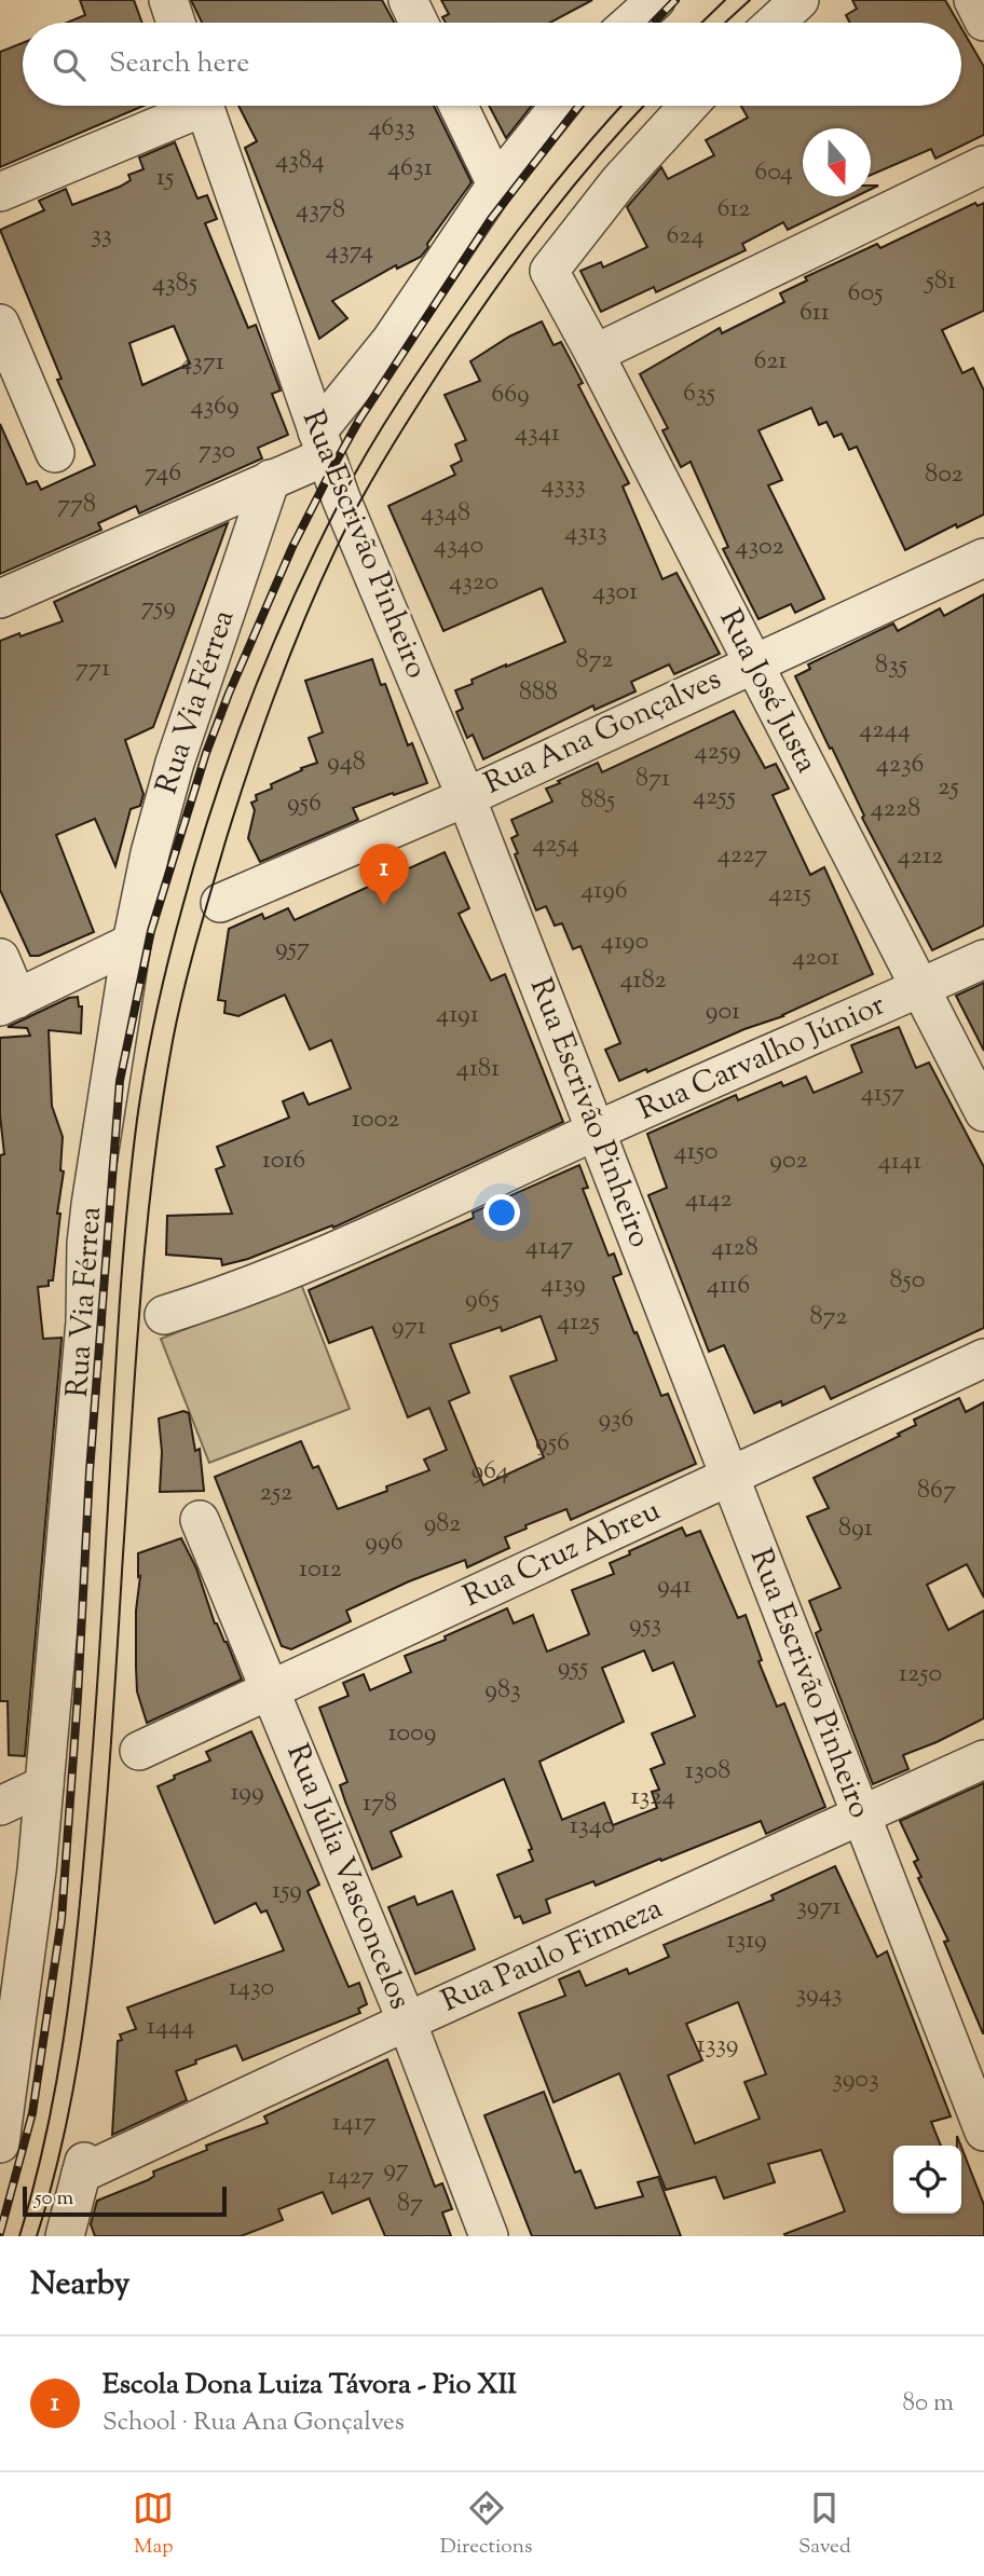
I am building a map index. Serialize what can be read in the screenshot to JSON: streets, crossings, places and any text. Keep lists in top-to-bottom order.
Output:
{
  "streets": {
    "street": [
      "Rua Escrivão Pinheiro",
      "Rua José Justa",
      "Rua Via Férrea",
      "Rua Ana Gonçalves",
      "Rua Carvalho Júnior",
      "Rua Cruz Abreu",
      "Rua Júlia Vasconcelos",
      "Rua Paulo Firmeza"
    ]
  },
  "crossings": [
    ["Rua Escrivão Pinheiro", "Rua Ana Gonçalves"],
    ["Rua Escrivão Pinheiro", "Rua Carvalho Júnior"],
    ["Rua Escrivão Pinheiro", "Rua Cruz Abreu"],
    ["Rua Escrivão Pinheiro", "Rua Paulo Firmeza"],
    ["Rua José Justa", "Rua Ana Gonçalves"],
    ["Rua José Justa", "Rua Carvalho Júnior"],
    ["Rua Cruz Abreu", "Rua Júlia Vasconcelos"],
    ["Rua Júlia Vasconcelos", "Rua Paulo Firmeza"]
  ],
  "house_numbers": [
    "4633",
    "4384",
    "4631",
    "604",
    "15",
    "612",
    "4378",
    "33",
    "624",
    "4374",
    "581",
    "4385",
    "605",
    "611",
    "621",
    "4371",
    "635",
    "669",
    "4369",
    "4341",
    "730",
    "746",
    "802",
    "4333",
    "778",
    "4348",
    "4313",
    "4340",
    "4302",
    "4320",
    "4301",
    "759",
    "872",
    "835",
    "771",
    "888",
    "4244",
    "4259",
    "948",
    "4236",
    "871",
    "25",
    "4255",
    "885",
    "956",
    "4228",
    "4254",
    "4227",
    "4212",
    "4196",
    "4215",
    "4190",
    "957",
    "4201",
    "4182",
    "901",
    "4191",
    "4181",
    "4157",
    "1002",
    "4150",
    "1016",
    "902",
    "4141",
    "4142",
    "4147",
    "4128",
    "850",
    "4139",
    "4116",
    "965",
    "872",
    "4125",
    "971",
    "936",
    "956",
    "964",
    "867",
    "252",
    "982",
    "891",
    "996",
    "1012",
    "941",
    "953",
    "955",
    "1250",
    "983",
    "1009",
    "1308",
    "199",
    "1324",
    "178",
    "1340",
    "159",
    "3971",
    "1319",
    "1430",
    "3943",
    "1444",
    "1339",
    "3903",
    "1417",
    "97",
    "1427",
    "87"
  ],
  "scale_bar": "50 m",
  "north": "bottom",
  "page": {
    "search": "Search here",
    "pins": "1",
    "scale": "50 m",
    "heading": "Nearby",
    "list": [
      {
        "mark": "1",
        "name": "Escola Dona Luiza Távora - Pio XII",
        "note": "School · Rua Ana Gonçalves",
        "value": "80 m"
      }
    ],
    "nav": ["Map", "Directions", "Saved"]
  }
}
